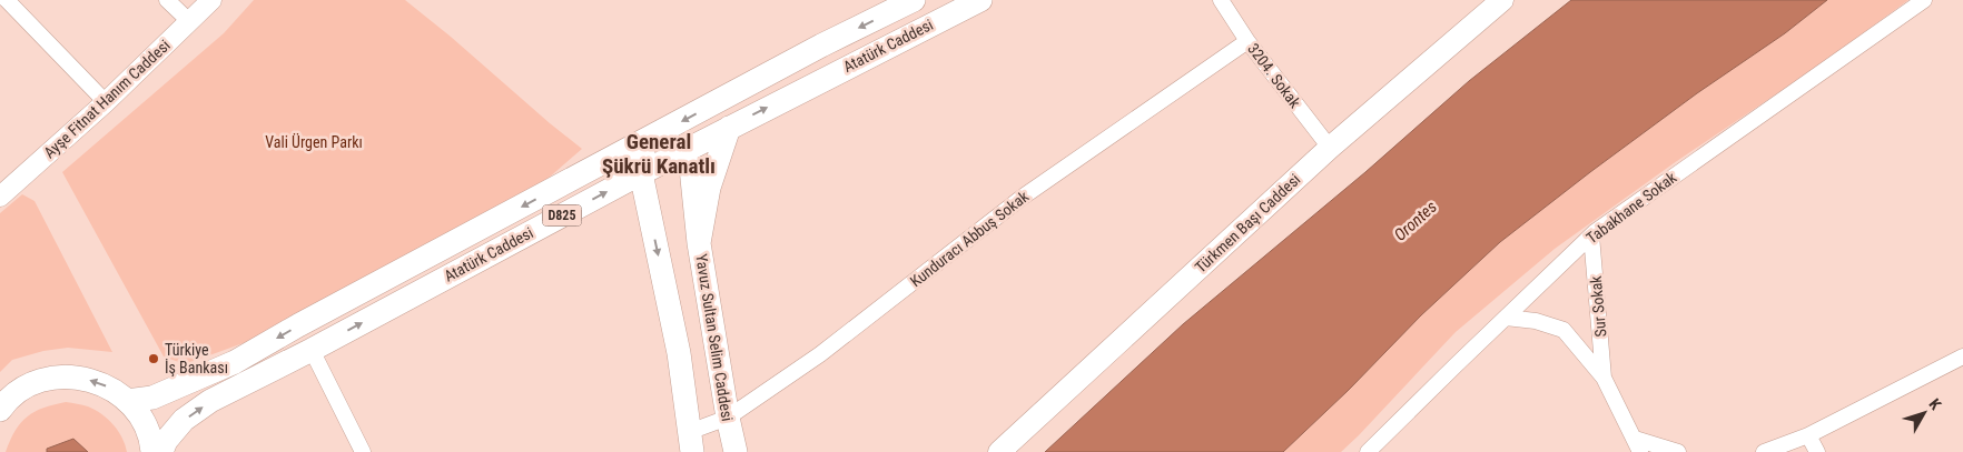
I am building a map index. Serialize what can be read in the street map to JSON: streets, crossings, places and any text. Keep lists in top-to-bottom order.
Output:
{
  "streets": {
    "main road": [
      "Atatürk Caddesi",
      "D825",
      "Türkmen Başı Caddesi",
      "Yavuz Sultan Selim Caddesi"
    ],
    "street": [
      "3204. Sokak",
      "Ayşe Fitnat Hanım Caddesi",
      "Tabakhane Sokak",
      "Kunduracı Abbuş Sokak",
      "Sur Sokak"
    ]
  },
  "crossings": [
    ["Atatürk Caddesi", "Yavuz Sultan Selim Caddesi"],
    ["3204. Sokak", "Türkmen Başı Caddesi"],
    ["3204. Sokak", "Kunduracı Abbuş Sokak"],
    ["Tabakhane Sokak", "Sur Sokak"],
    ["Kunduracı Abbuş Sokak", "Yavuz Sultan Selim Caddesi"]
  ],
  "districts": ["General Şükrü Kanatlı"],
  "water": ["Orontes"],
  "parks": ["Vali Ürgen Parkı"],
  "places": ["Türkiye İş Bankası"],
  "north": "top right"
}
